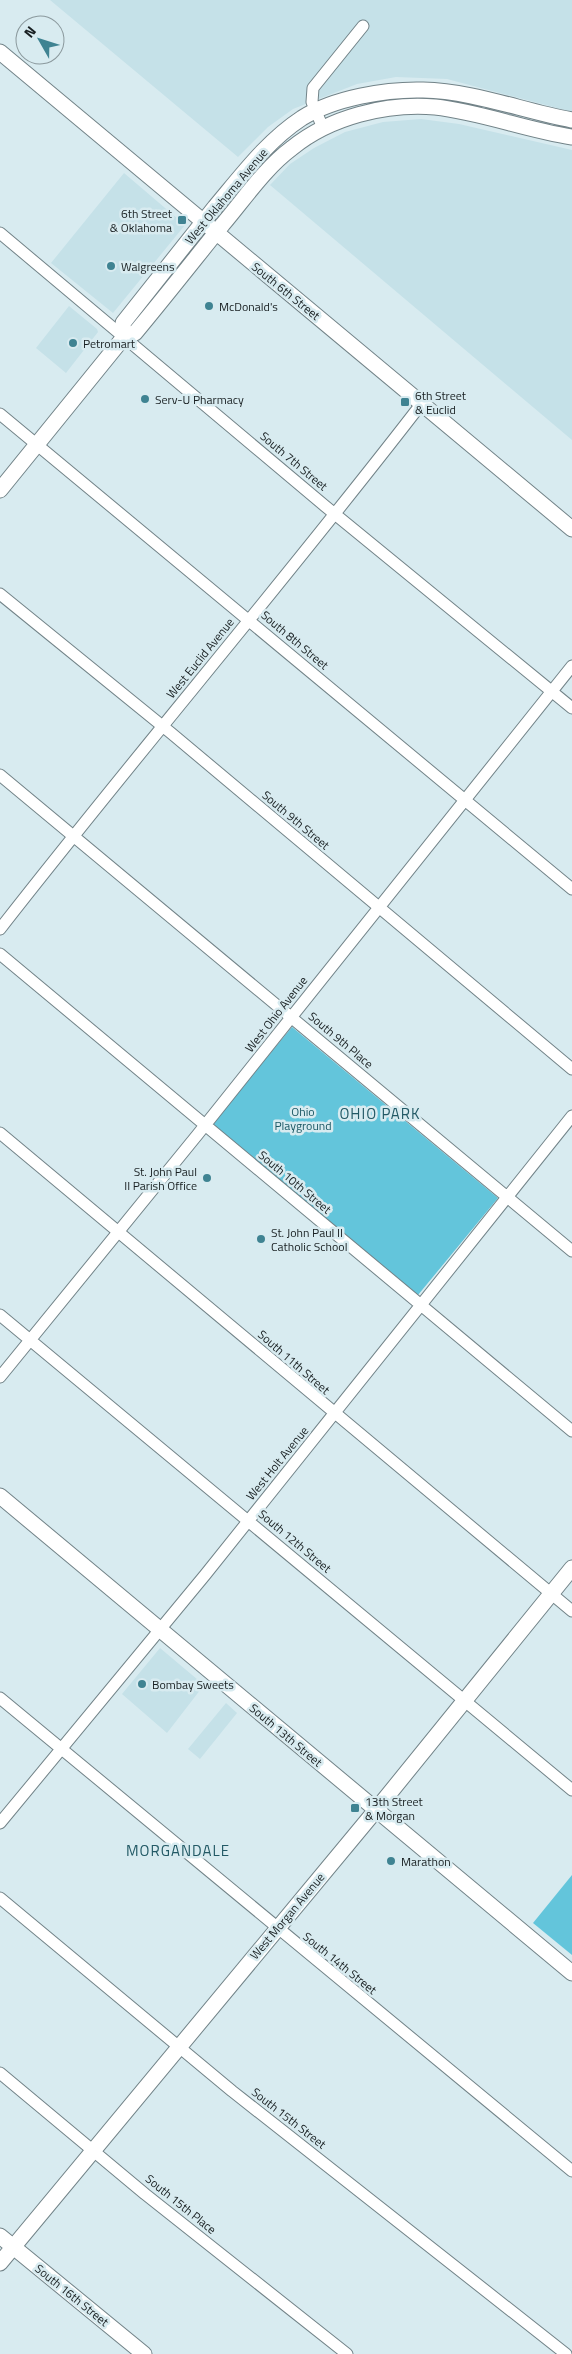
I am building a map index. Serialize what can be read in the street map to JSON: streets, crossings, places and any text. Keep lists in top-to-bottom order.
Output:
{
  "streets": {
    "street": [
      "West Oklahoma Avenue",
      "South 6th Street",
      "South 7th Street",
      "South 8th Street",
      "West Euclid Avenue",
      "South 9th Street",
      "West Ohio Avenue",
      "South 9th Place",
      "South 10th Street",
      "South 11th Street",
      "West Holt Avenue",
      "South 12th Street",
      "South 13th Street",
      "West Morgan Avenue",
      "South 14th Street",
      "South 15th Street",
      "South 15th Place",
      "South 16th Street"
    ]
  },
  "crossings": [
    ["West Oklahoma Avenue", "South 6th Street"],
    ["West Oklahoma Avenue", "South 7th Street"],
    ["West Oklahoma Avenue", "South 8th Street"],
    ["South 6th Street", "West Euclid Avenue"],
    ["South 7th Street", "West Euclid Avenue"],
    ["South 7th Street", "West Ohio Avenue"],
    ["South 8th Street", "West Euclid Avenue"],
    ["South 8th Street", "West Ohio Avenue"],
    ["West Euclid Avenue", "South 9th Street"],
    ["West Euclid Avenue", "South 9th Place"],
    ["South 9th Street", "West Ohio Avenue"],
    ["West Ohio Avenue", "South 9th Place"],
    ["West Ohio Avenue", "South 10th Street"],
    ["West Ohio Avenue", "South 11th Street"],
    ["West Ohio Avenue", "South 12th Street"],
    ["South 9th Place", "West Holt Avenue"],
    ["South 10th Street", "West Holt Avenue"],
    ["South 11th Street", "West Holt Avenue"],
    ["South 11th Street", "West Morgan Avenue"],
    ["West Holt Avenue", "South 12th Street"],
    ["West Holt Avenue", "South 13th Street"],
    ["West Holt Avenue", "South 14th Street"],
    ["South 12th Street", "West Morgan Avenue"],
    ["South 13th Street", "West Morgan Avenue"],
    ["West Morgan Avenue", "South 14th Street"],
    ["West Morgan Avenue", "South 15th Street"],
    ["West Morgan Avenue", "South 15th Place"],
    ["West Morgan Avenue", "South 16th Street"]
  ],
  "districts": ["OHIO PARK", "MORGANDALE"],
  "parks": ["Ohio Playground"],
  "places": {
    "transit": ["6th Street & Oklahoma", "6th Street & Euclid", "13th Street & Morgan"],
    "other": [
      "Walgreens",
      "McDonald's",
      "Petromart",
      "Serv-U Pharmacy",
      "St. John Paul II Parish Office",
      "St. John Paul II Catholic School",
      "Bombay Sweets",
      "Marathon"
    ]
  },
  "north": "top left"
}
